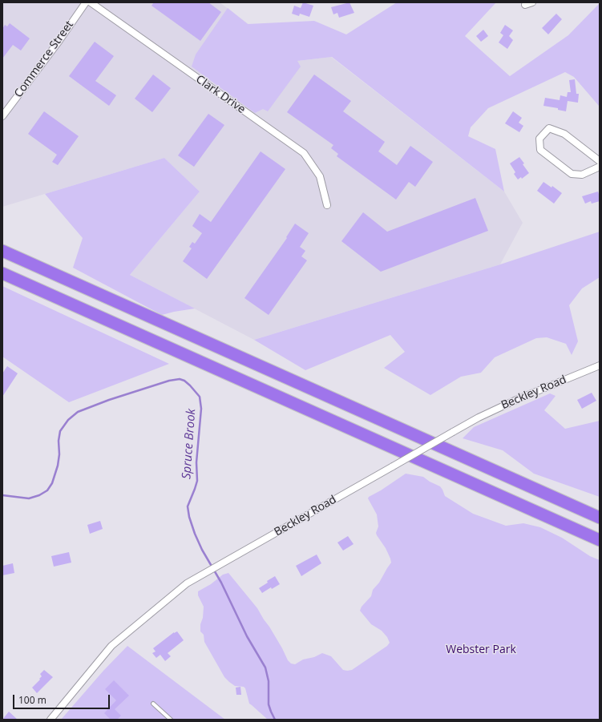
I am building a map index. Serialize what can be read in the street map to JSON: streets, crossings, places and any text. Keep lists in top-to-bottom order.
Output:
{
  "streets": {
    "street": ["Commerce Street", "Clark Drive", "Beckley Road"]
  },
  "water": ["Spruce Brook"],
  "parks": ["Webster Park"],
  "scale_bar": "100 m"
}
